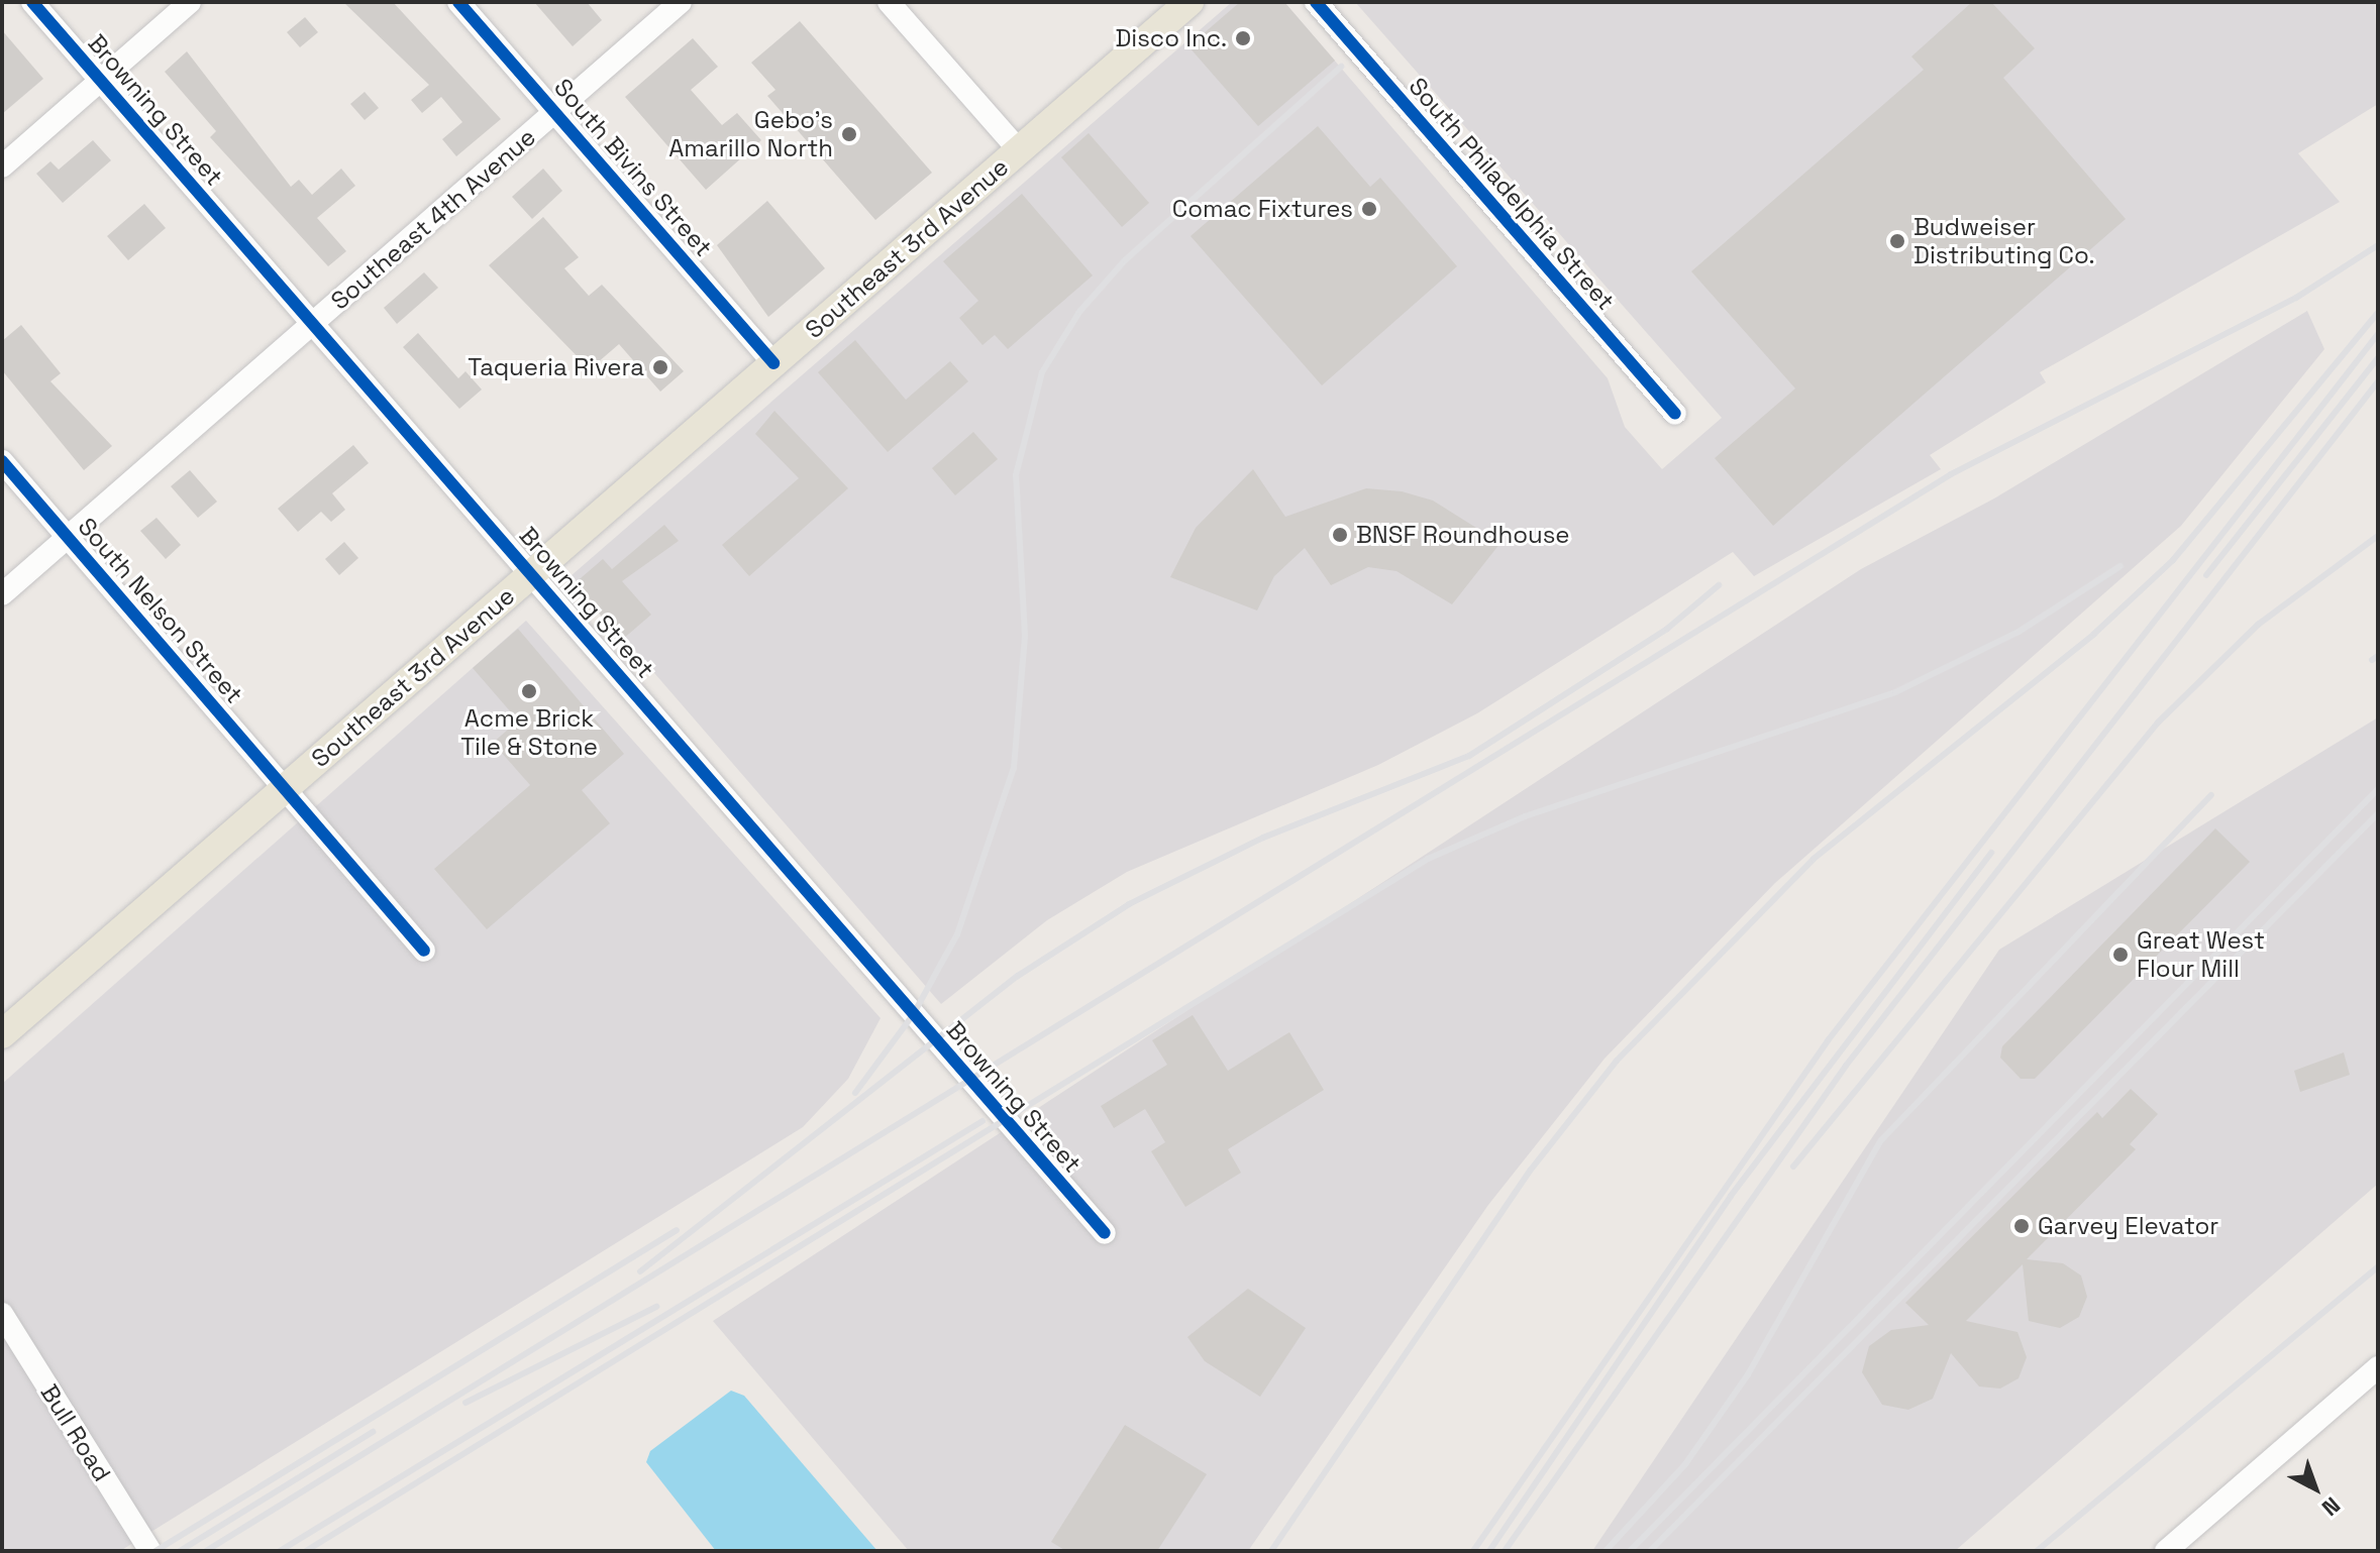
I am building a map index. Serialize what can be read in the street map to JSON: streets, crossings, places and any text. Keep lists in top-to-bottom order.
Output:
{
  "streets": {
    "main road": ["Southeast 3rd Avenue"],
    "street": [
      "Browning Street",
      "South Bivins Street",
      "South Philadelphia Street",
      "Southeast 4th Avenue",
      "South Nelson Street",
      "Bull Road"
    ]
  },
  "crossings": [
    ["Browning Street", "Southeast 4th Avenue"],
    ["Browning Street", "Southeast 3rd Avenue"],
    ["South Bivins Street", "Southeast 4th Avenue"],
    ["South Bivins Street", "Southeast 3rd Avenue"],
    ["Southeast 4th Avenue", "South Nelson Street"],
    ["Southeast 3rd Avenue", "South Nelson Street"]
  ],
  "places": [
    "Disco Inc.",
    "Gebo's Amarillo North",
    "Comac Fixtures",
    "Budweiser Distributing Co.",
    "Taqueria Rivera",
    "BNSF Roundhouse",
    "Acme Brick Tile & Stone",
    "Great West Flour Mill",
    "Garvey Elevator"
  ],
  "north": "bottom right"
}
